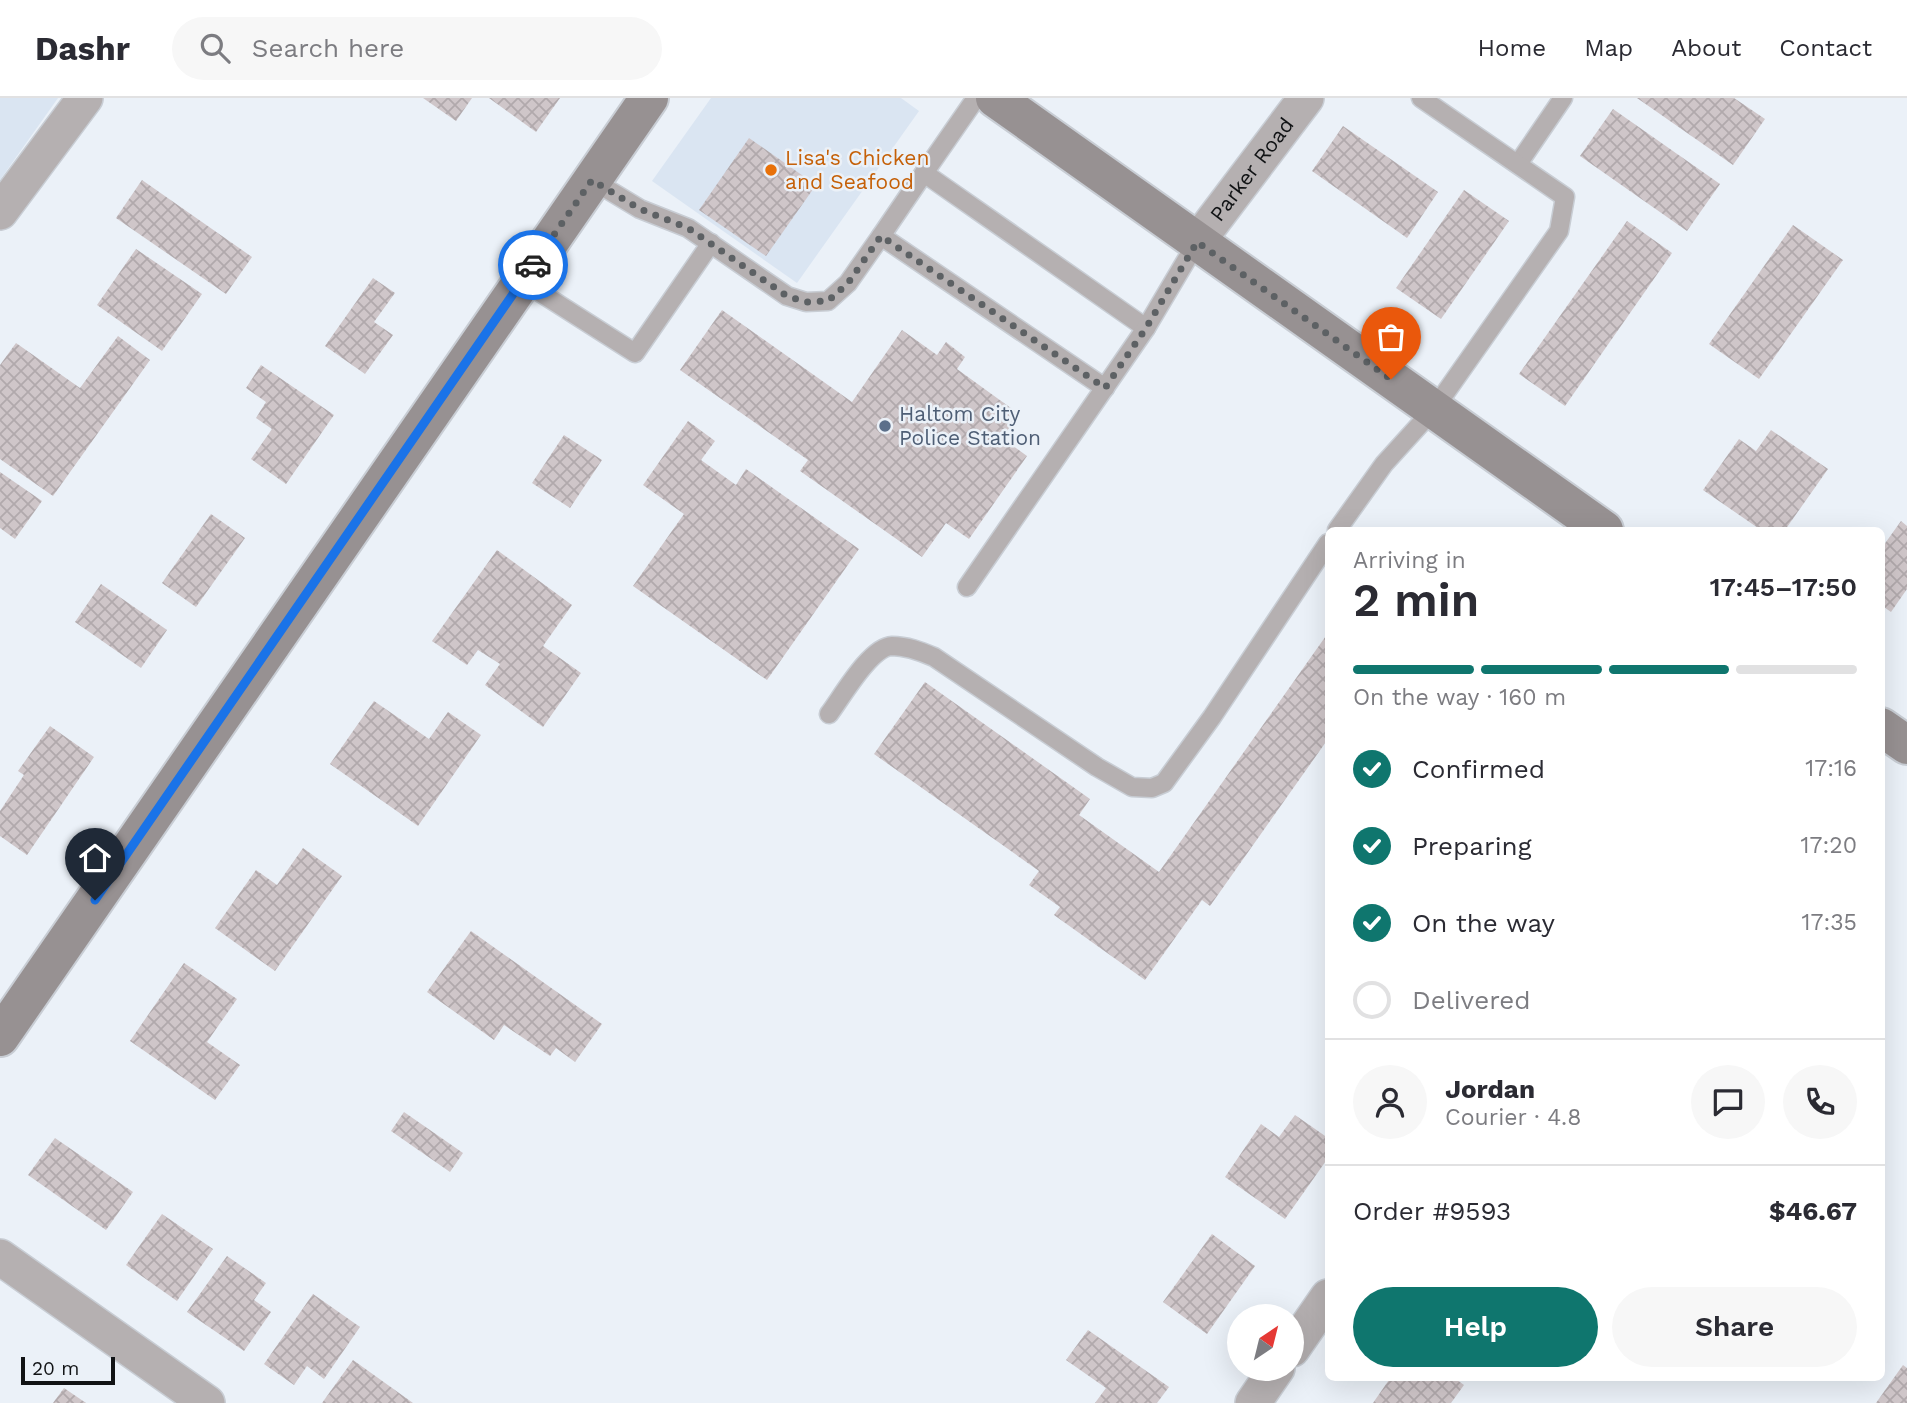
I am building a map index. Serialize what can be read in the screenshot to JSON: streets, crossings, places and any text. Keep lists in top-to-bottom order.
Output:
{
  "streets": {
    "street": ["Parker Road"]
  },
  "places": ["Lisa's Chicken and Seafood", "Haltom City Police Station"],
  "scale_bar": "20 m",
  "north": "top right",
  "page": {
    "header": "Dashr",
    "search": "Search here",
    "nav": [
      "Home",
      "Map",
      "About",
      "Contact"
    ],
    "heading": ["2 min", "Arriving in", "17:45–17:50"],
    "panel": [
      "Jordan",
      "Courier · 4.8",
      "Order #9593",
      "$46.67"
    ],
    "bar": "On the way · 160 m",
    "list": [
      ["Confirmed", "17:16"],
      ["Preparing", "17:20"],
      ["On the way", "17:35"],
      "Delivered"
    ],
    "buttons": ["Help", "Share"],
    "scale": "20 m"
  }
}
